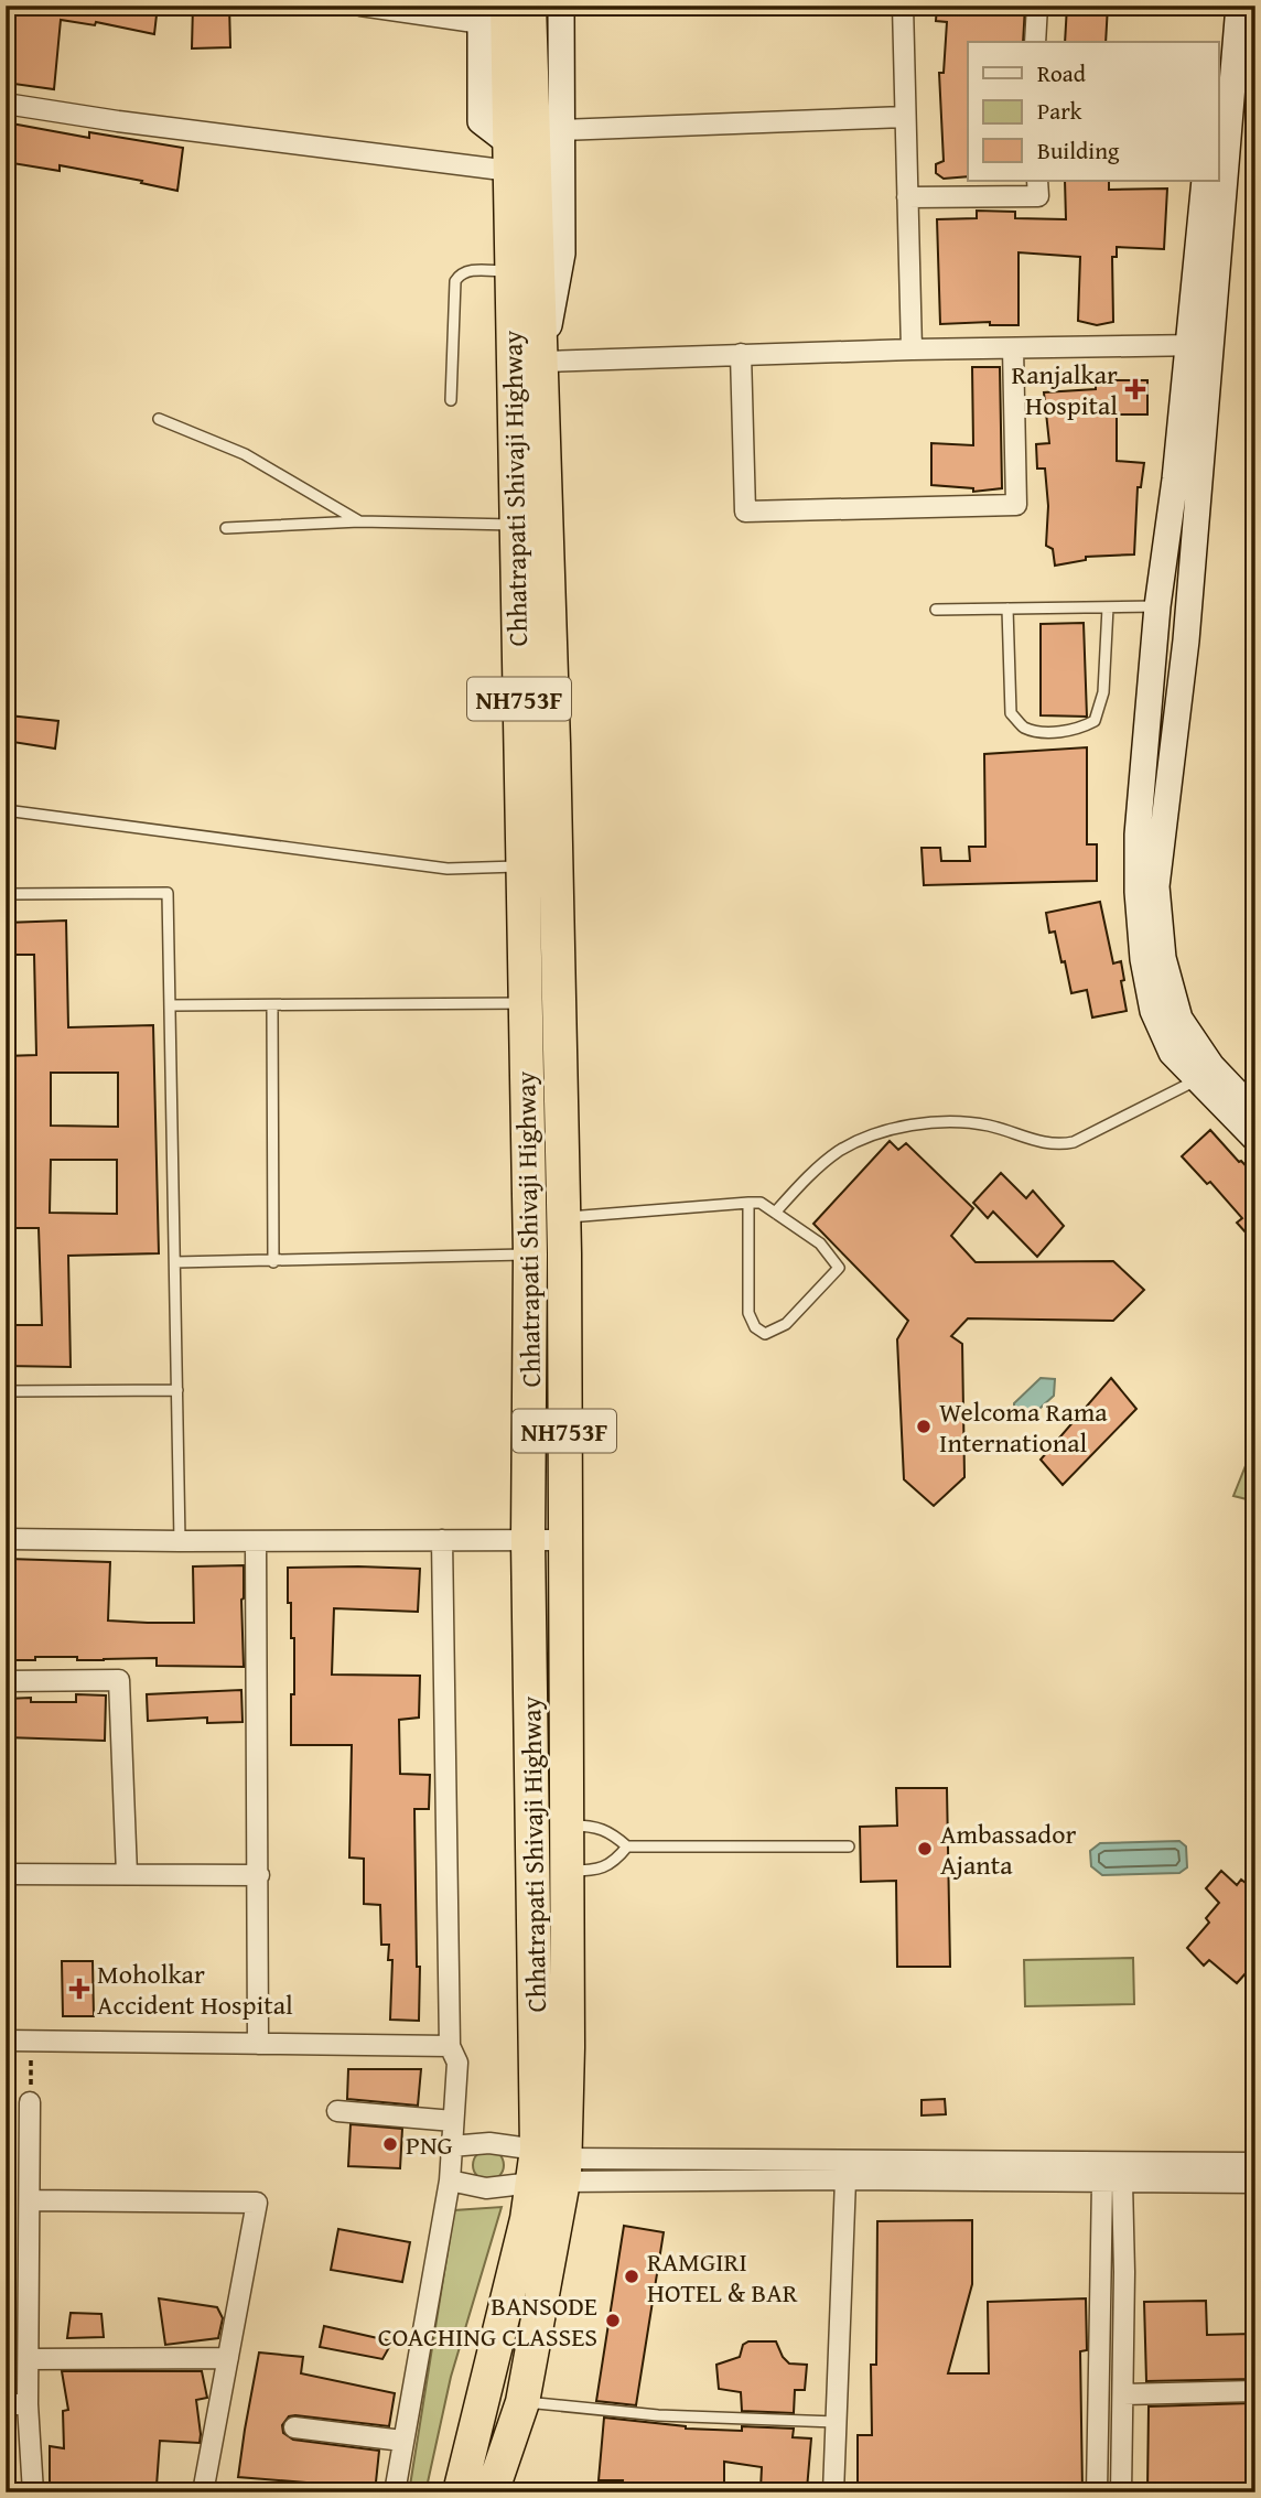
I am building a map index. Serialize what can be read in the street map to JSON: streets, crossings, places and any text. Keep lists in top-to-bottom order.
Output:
{
  "streets": {
    "highway": ["Chhatrapati Shivaji Highway", "NH753F"]
  },
  "crossings": [
    ["Chhatrapati Shivaji Highway", "NH753F"]
  ],
  "places": {
    "health": ["Ranjalkar Hospital", "Moholkar Accident Hospital"],
    "other": [
      "Welcoma Rama International",
      "Ambassador Ajanta",
      "PNG",
      "RAMGIRI HOTEL & BAR",
      "BANSODE COACHING CLASSES"
    ]
  },
  "legend": ["Road", "Park", "Building"]
}
